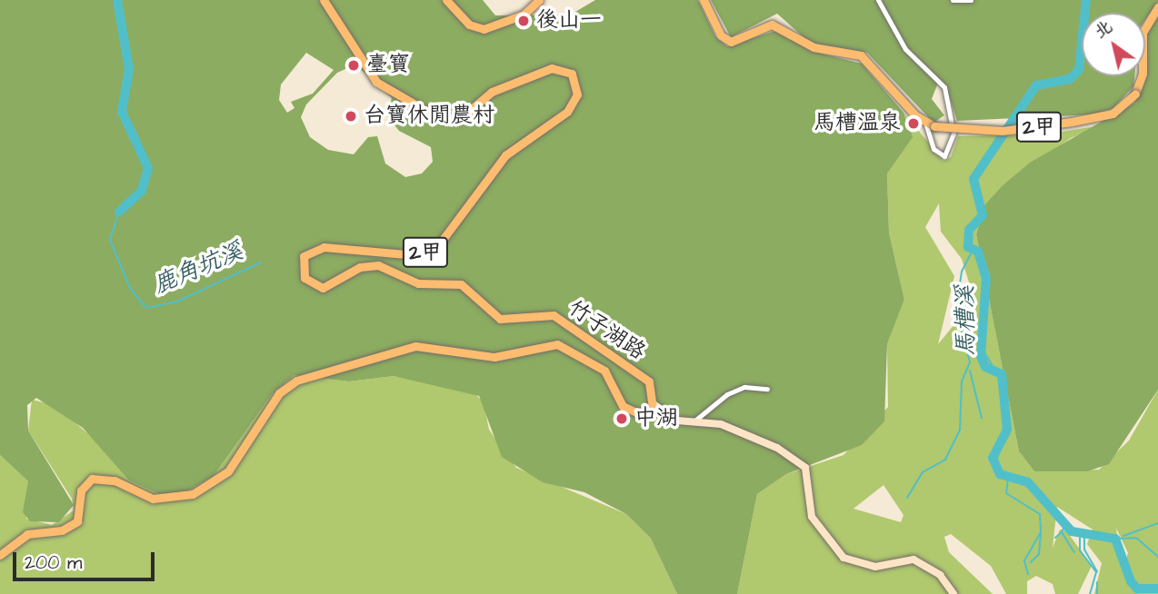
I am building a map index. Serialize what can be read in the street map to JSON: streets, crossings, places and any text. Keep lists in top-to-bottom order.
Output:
{
  "streets": {
    "main road": ["2甲", "竹子湖路"]
  },
  "water": ["鹿角坑溪", "馬槽溪"],
  "places": [
    "後山一",
    "臺寶",
    "台寶休閒農村",
    "馬槽溫泉",
    "中湖"
  ],
  "scale_bar": "200 m",
  "north": "top left"
}
